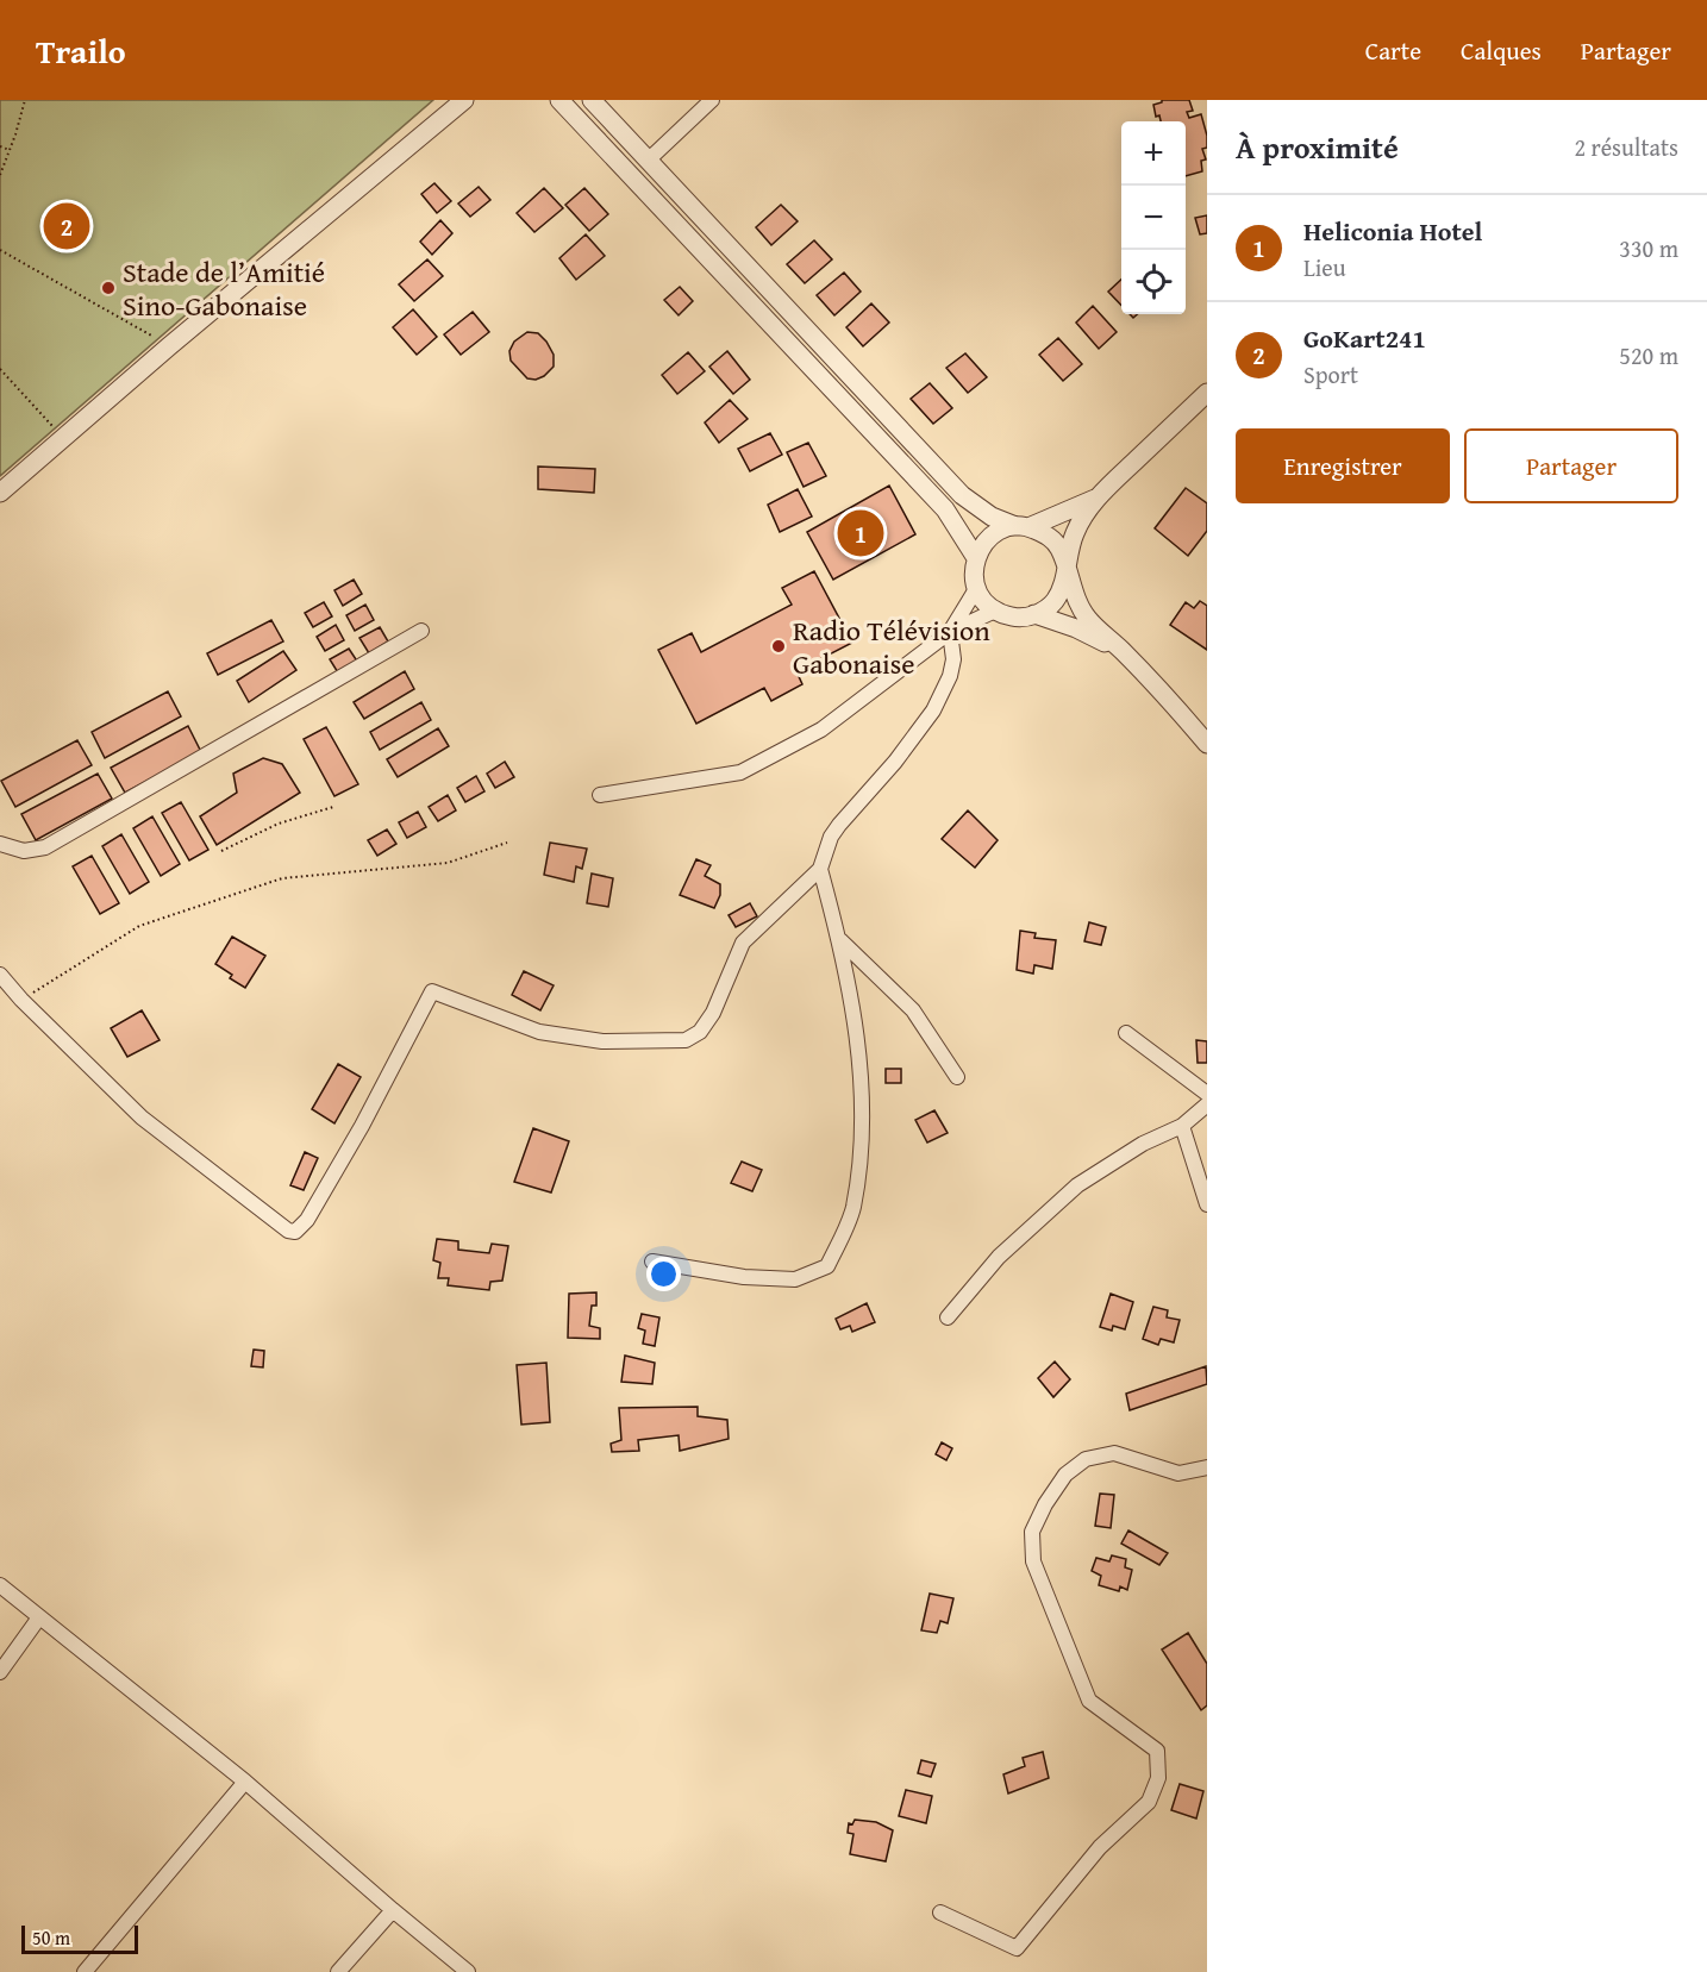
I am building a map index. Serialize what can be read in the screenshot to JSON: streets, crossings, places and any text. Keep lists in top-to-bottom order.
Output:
{
  "places": ["Stade de l’Amitié Sino-Gabonaise", "Radio Télévision Gabonaise"],
  "scale_bar": "50 m",
  "page": {
    "header": "Trailo",
    "nav": ["Carte", "Calques", "Partager"],
    "heading": ["À proximité", "2 résultats"],
    "map_buttons": ["+", "−"],
    "list": [
      {
        "mark": "1",
        "name": "Heliconia Hotel",
        "note": "Lieu",
        "value": "330 m"
      },
      {
        "mark": "2",
        "name": "GoKart241",
        "note": "Sport",
        "value": "520 m"
      }
    ],
    "pins": ["2", "1"],
    "buttons": ["Enregistrer", "Partager"],
    "scale": "50 m"
  }
}
